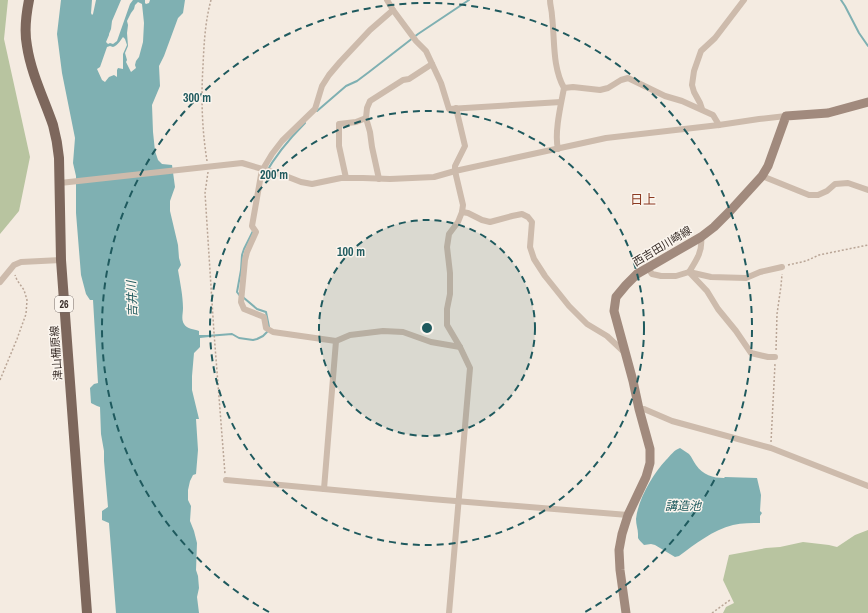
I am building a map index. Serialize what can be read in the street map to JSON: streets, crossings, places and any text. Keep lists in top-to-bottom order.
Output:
{
  "streets": {
    "main road": ["西吉田川崎線", "26", "津山柵原線"]
  },
  "districts": ["日上"],
  "water": ["吉井川", "講造池"],
  "rings": ["300 m", "200 m", "100 m"]
}
